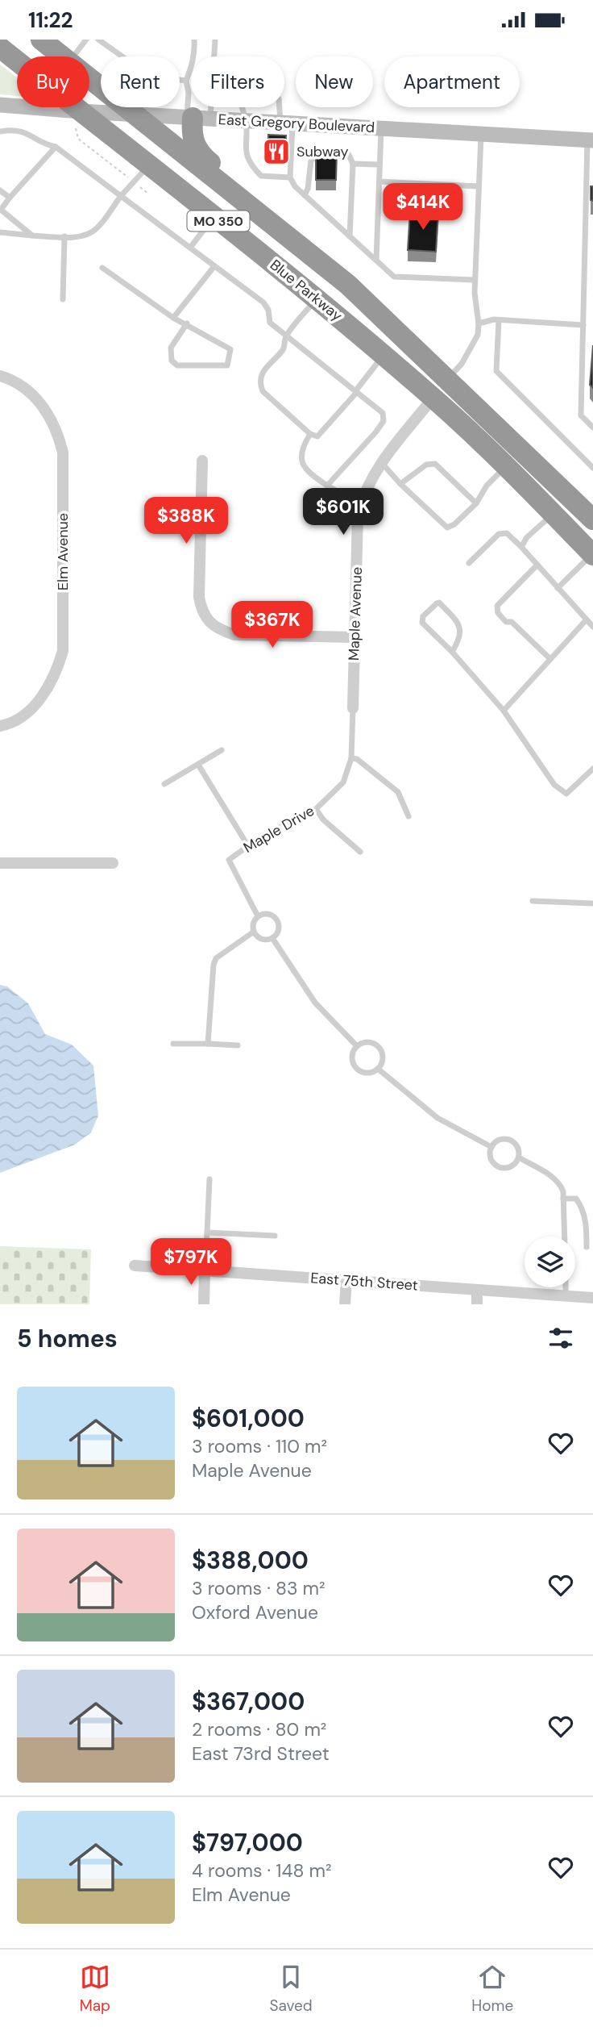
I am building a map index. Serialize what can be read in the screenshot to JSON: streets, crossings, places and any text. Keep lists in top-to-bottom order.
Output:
{
  "streets": {
    "highway": ["MO 350", "Blue Parkway"],
    "main road": ["East Gregory Boulevard"],
    "street": ["Elm Avenue", "Maple Avenue", "East 75th Street"],
    "lane": ["Maple Drive"]
  },
  "crossings": [
    ["East Gregory Boulevard", "MO 350"],
    ["East Gregory Boulevard", "Blue Parkway"],
    ["MO 350", "Maple Avenue"],
    ["Blue Parkway", "Maple Avenue"],
    ["Maple Avenue", "Maple Drive"]
  ],
  "places": {
    "restaurant": ["Subway"]
  },
  "page": {
    "status": "11:22",
    "chip": [
      "Buy",
      "Rent",
      "Filters",
      "New",
      "Apartment"
    ],
    "price": [
      "$414K",
      "$601K",
      "$388K",
      "$367K",
      "$797K"
    ],
    "heading": "5 homes",
    "list": [
      {
        "name": "$601,000",
        "note": "3 rooms · 110 m² · Maple Avenue"
      },
      {
        "name": "$388,000",
        "note": "3 rooms · 83 m² · Oxford Avenue"
      },
      {
        "name": "$367,000",
        "note": "2 rooms · 80 m² · East 73rd Street"
      },
      {
        "name": "$797,000",
        "note": "4 rooms · 148 m² · Elm Avenue"
      }
    ],
    "tabs": ["Map", "Saved", "Home"]
  }
}
